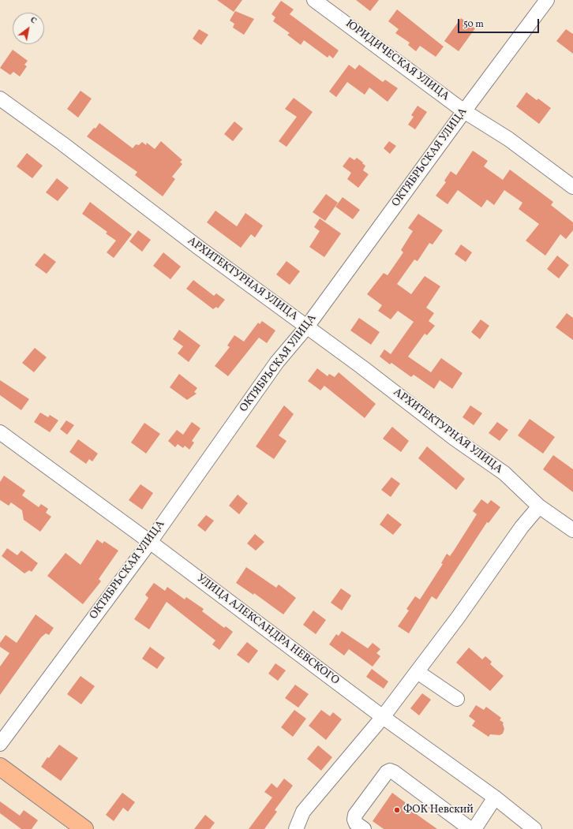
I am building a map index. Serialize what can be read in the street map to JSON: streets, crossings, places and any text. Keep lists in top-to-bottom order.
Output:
{
  "streets": {
    "street": [
      "ЮРИДИЧЕСКАЯ УЛИЦА",
      "ОКТЯБРЬСКАЯ УЛИЦА",
      "АРХИТЕКТУРНАЯ УЛИЦА",
      "УЛИЦА АЛЕКСАНДРА НЕВСКОГО"
    ]
  },
  "crossings": [
    ["ЮРИДИЧЕСКАЯ УЛИЦА", "ОКТЯБРЬСКАЯ УЛИЦА"],
    ["ОКТЯБРЬСКАЯ УЛИЦА", "АРХИТЕКТУРНАЯ УЛИЦА"],
    ["ОКТЯБРЬСКАЯ УЛИЦА", "УЛИЦА АЛЕКСАНДРА НЕВСКОГО"]
  ],
  "places": ["ФОК Невский"],
  "scale_bar": "50 m",
  "north": "top right"
}
